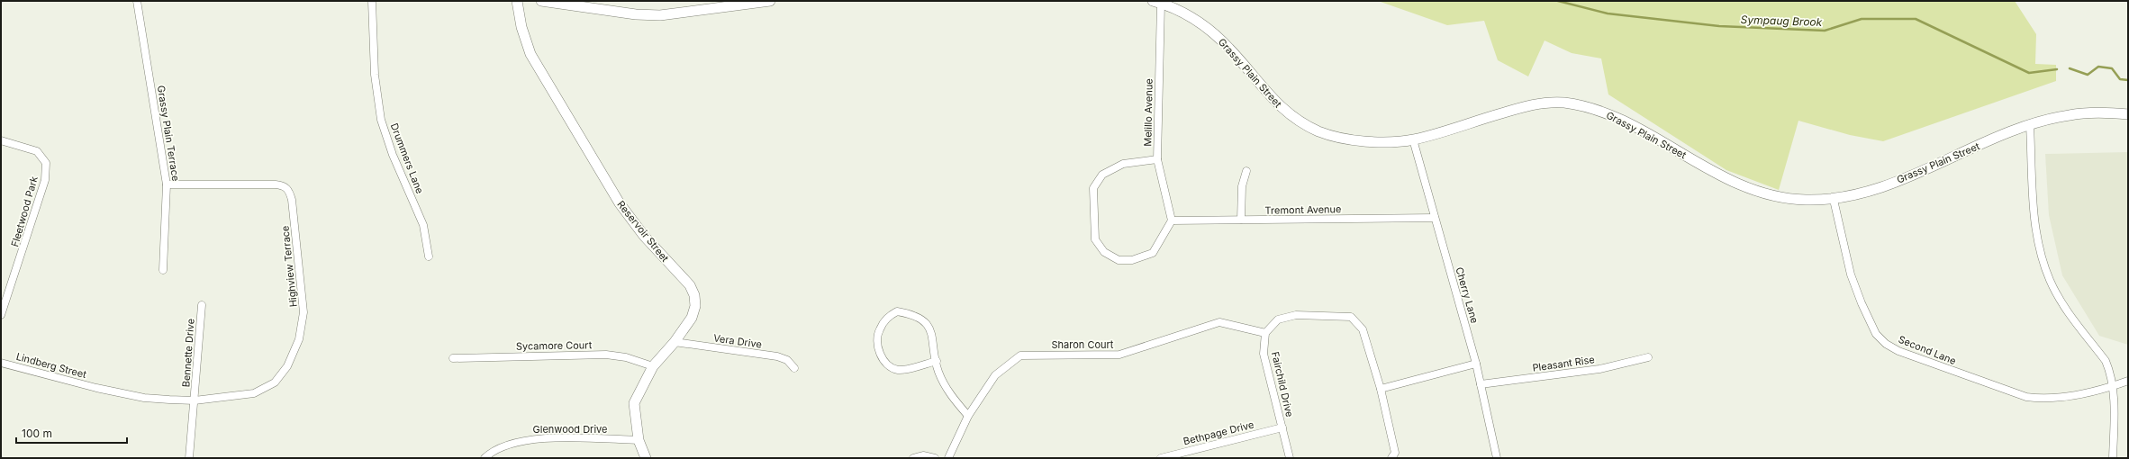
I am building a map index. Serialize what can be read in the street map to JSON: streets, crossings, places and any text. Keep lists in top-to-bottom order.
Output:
{
  "streets": {
    "main road": ["Grassy Plain Street", "Reservoir Street"],
    "street": [
      "Melillo Avenue",
      "Grassy Plain Terrace",
      "Drummers Lane",
      "Tremont Avenue",
      "Fleetwood Park",
      "Highview Terrace",
      "Cherry Lane",
      "Vera Drive",
      "Sharon Court",
      "Sycamore Court",
      "Second Lane",
      "Bennette Drive",
      "Pleasant Rise",
      "Lindberg Street",
      "Fairchild Drive",
      "Glenwood Drive",
      "Bethpage Drive"
    ]
  },
  "crossings": [
    ["Grassy Plain Street", "Melillo Avenue"],
    ["Grassy Plain Street", "Cherry Lane"],
    ["Grassy Plain Street", "Second Lane"],
    ["Melillo Avenue", "Tremont Avenue"],
    ["Grassy Plain Terrace", "Highview Terrace"],
    ["Tremont Avenue", "Cherry Lane"],
    ["Reservoir Street", "Vera Drive"],
    ["Reservoir Street", "Sycamore Court"],
    ["Reservoir Street", "Glenwood Drive"],
    ["Highview Terrace", "Bennette Drive"],
    ["Highview Terrace", "Lindberg Street"],
    ["Cherry Lane", "Pleasant Rise"],
    ["Sharon Court", "Fairchild Drive"],
    ["Fairchild Drive", "Bethpage Drive"]
  ],
  "water": ["Sympaug Brook"],
  "scale_bar": "100 m"
}
